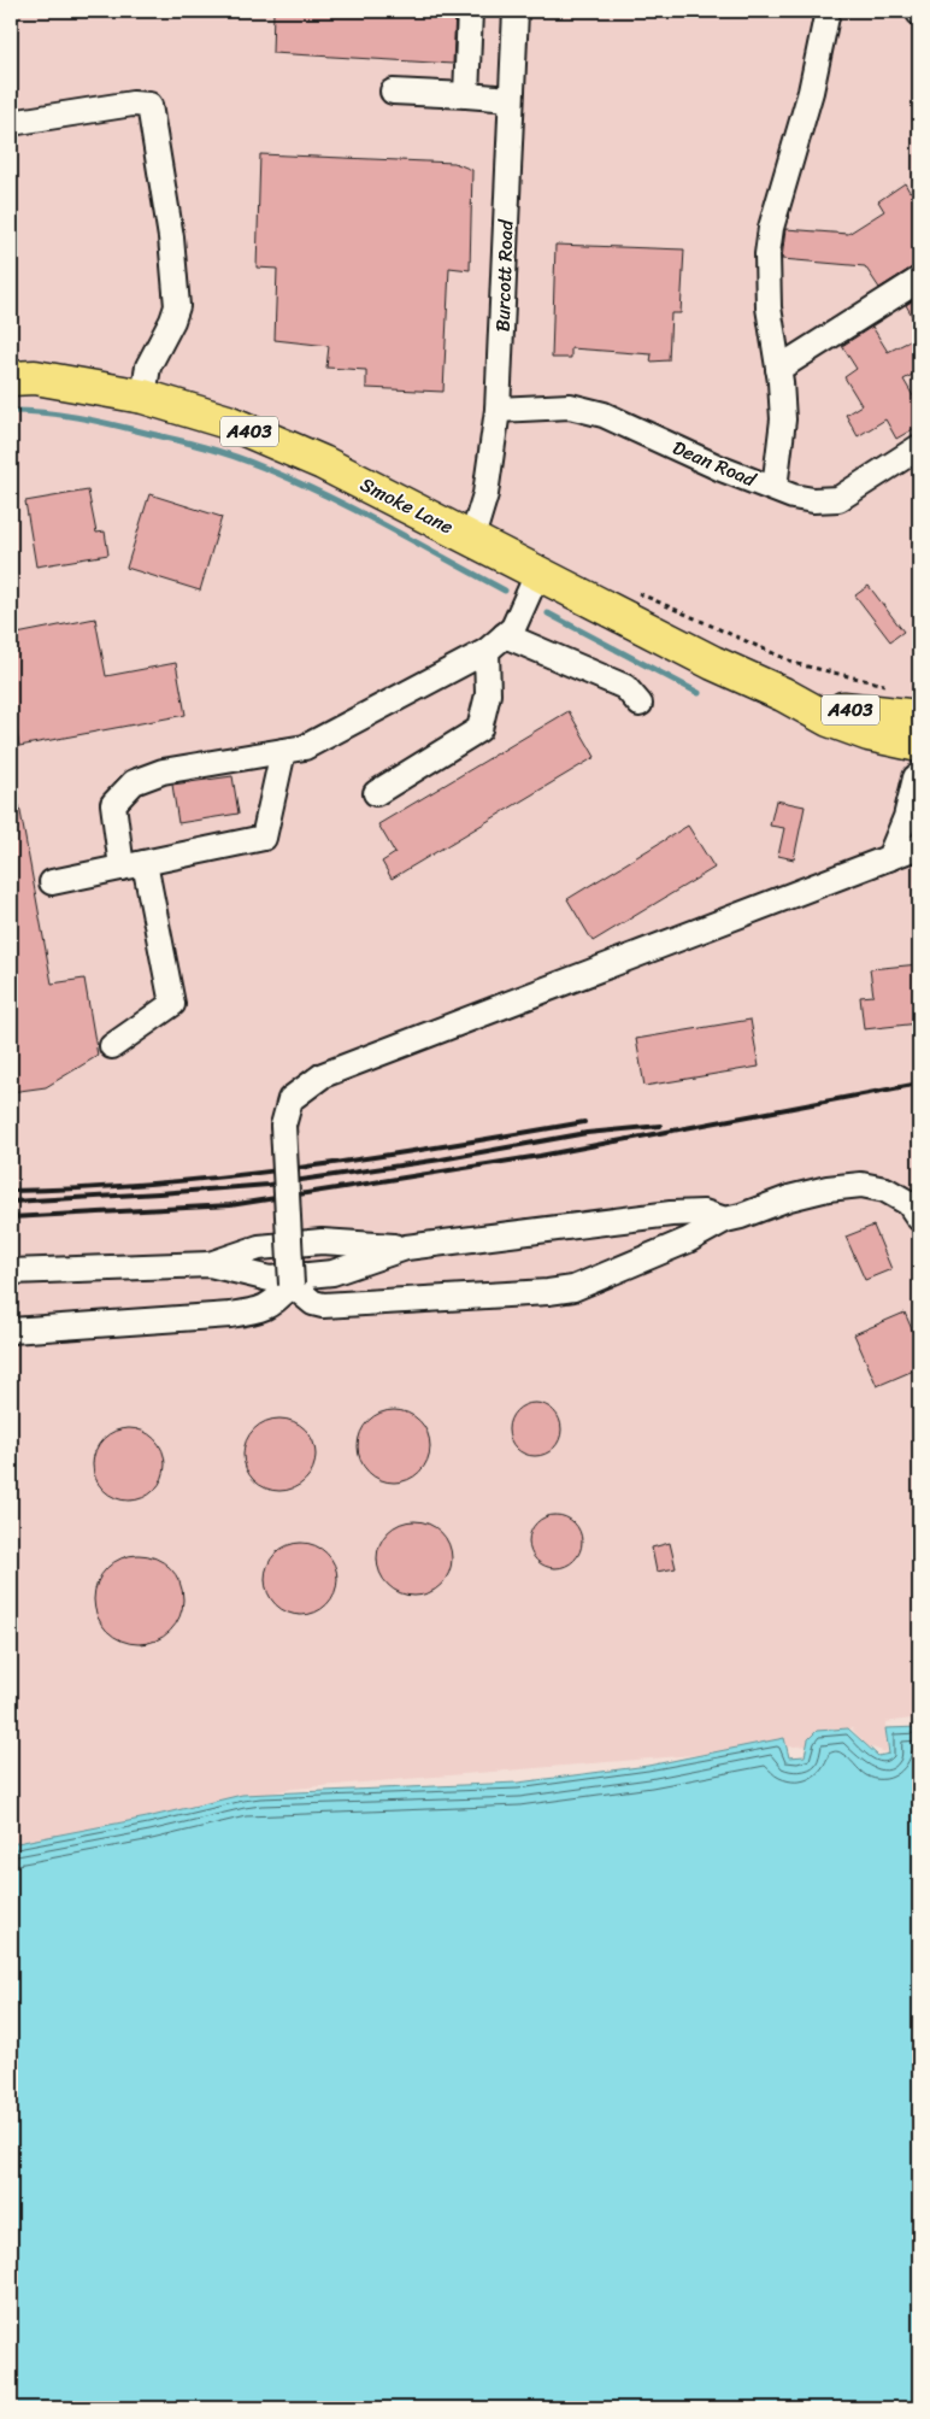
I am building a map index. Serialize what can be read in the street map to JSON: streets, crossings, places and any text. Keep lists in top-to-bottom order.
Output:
{
  "streets": {
    "highway": ["A403", "Smoke Lane"],
    "street": ["Burcott Road", "Dean Road"]
  },
  "crossings": [
    ["Burcott Road", "Dean Road"],
    ["Burcott Road", "Smoke Lane"]
  ]
}
